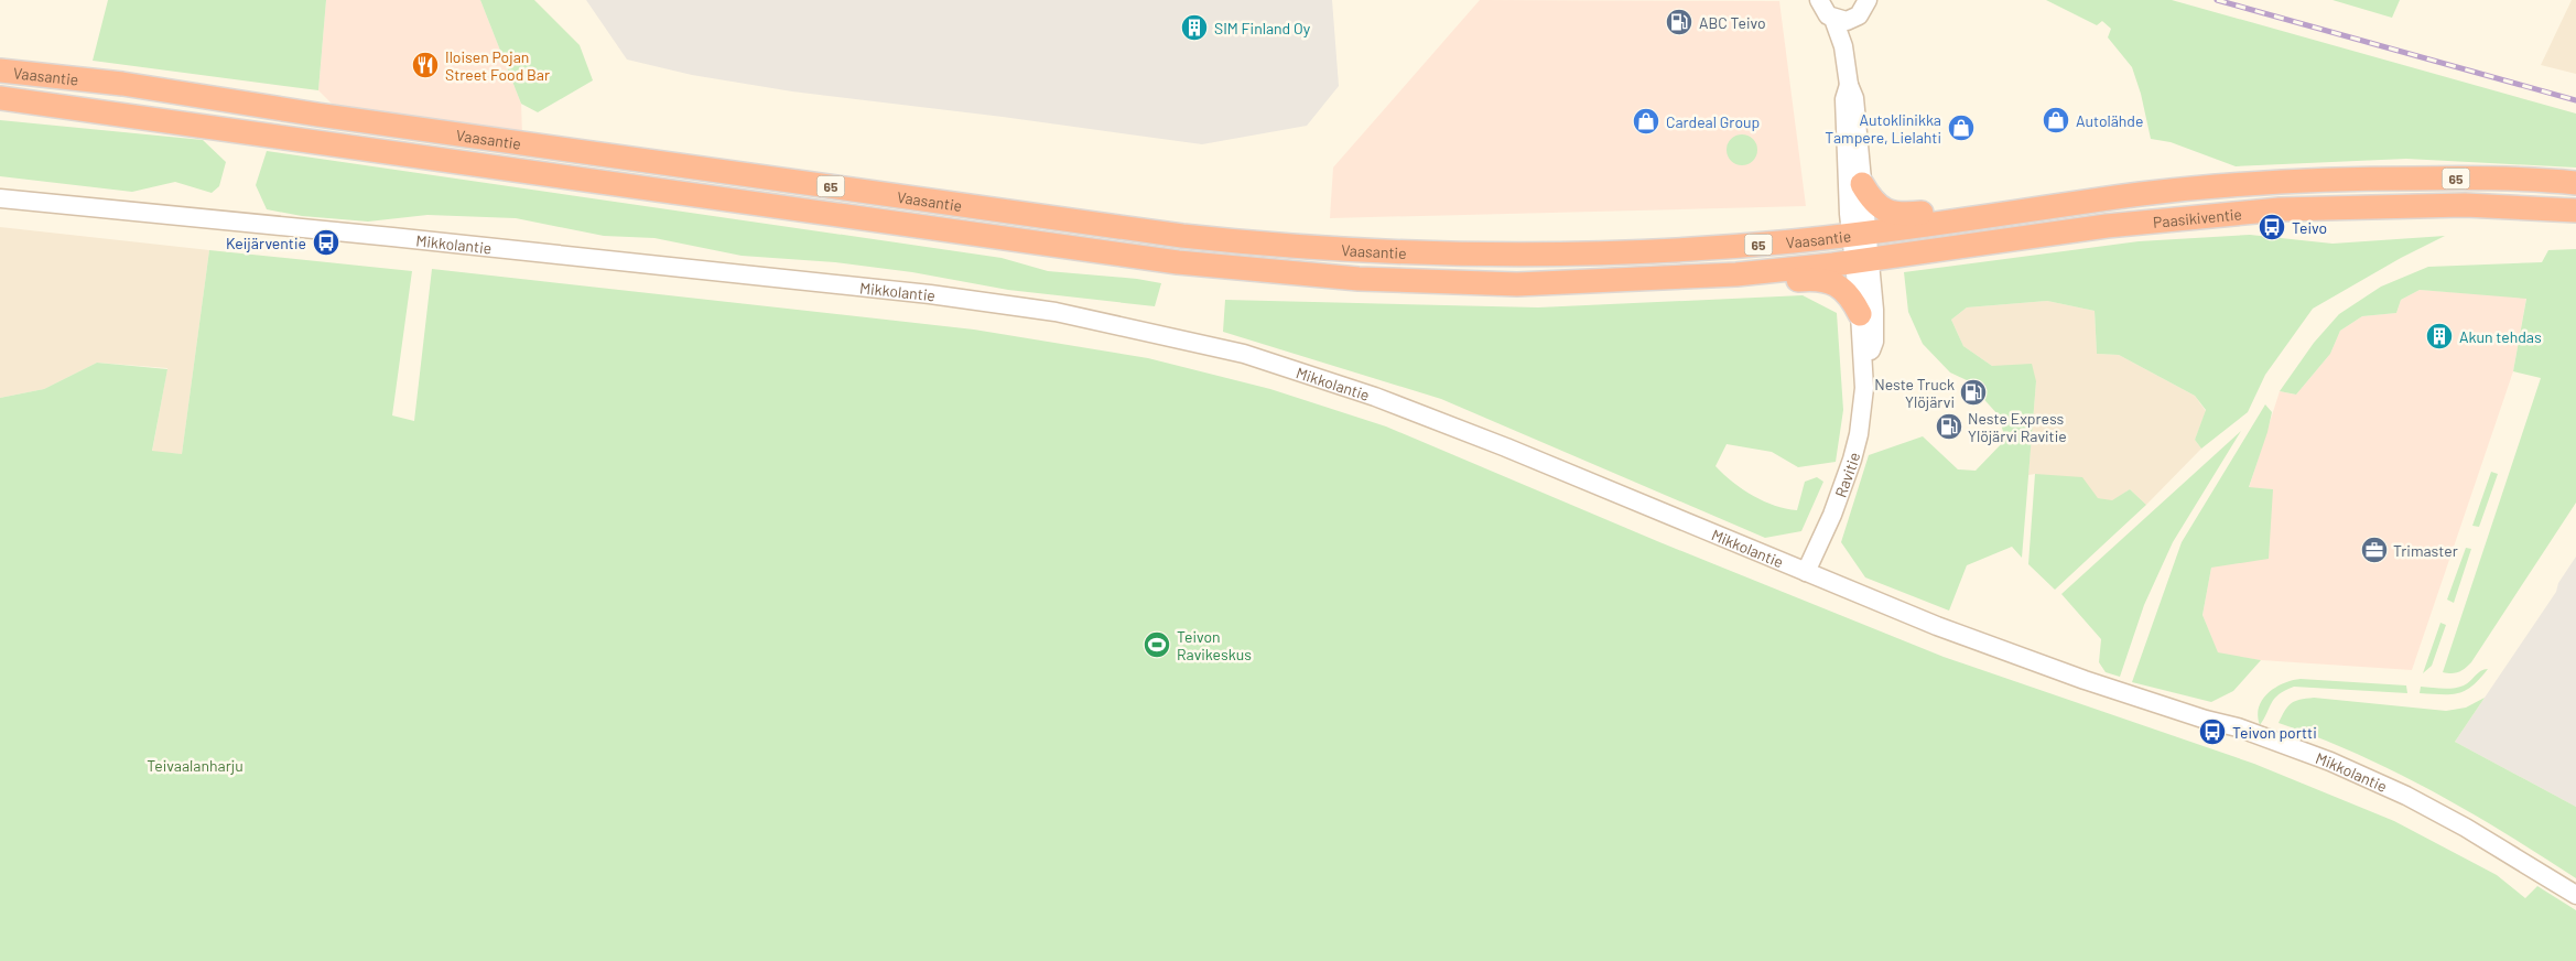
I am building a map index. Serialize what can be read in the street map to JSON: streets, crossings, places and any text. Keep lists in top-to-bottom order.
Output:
{
  "streets": {
    "highway": ["Vaasantie", "65", "Paasikiventie"],
    "main road": ["Mikkolantie", "Ravitie"]
  },
  "crossings": [
    ["Vaasantie", "65"],
    ["Vaasantie", "Paasikiventie"],
    ["Vaasantie", "Ravitie"],
    ["65", "Ravitie"],
    ["Paasikiventie", "Ravitie"],
    ["Mikkolantie", "Ravitie"]
  ],
  "parks": ["Teivaalanharju"],
  "places": {
    "fuel station": ["ABC Teivo", "Neste Truck Ylöjärvi", "Neste Express Ylöjärvi Ravitie"],
    "building": ["SIM Finland Oy", "Akun tehdas"],
    "restaurant": ["Iloisen Pojan Street Food Bar"],
    "shop": ["Autolähde", "Cardeal Group", "Autoklinikka Tampere, Lielahti"],
    "bus stop": ["Teivo", "Keijärventie", "Teivon portti"],
    "office": ["Trimaster"],
    "sports": ["Teivon Ravikeskus"]
  }
}
